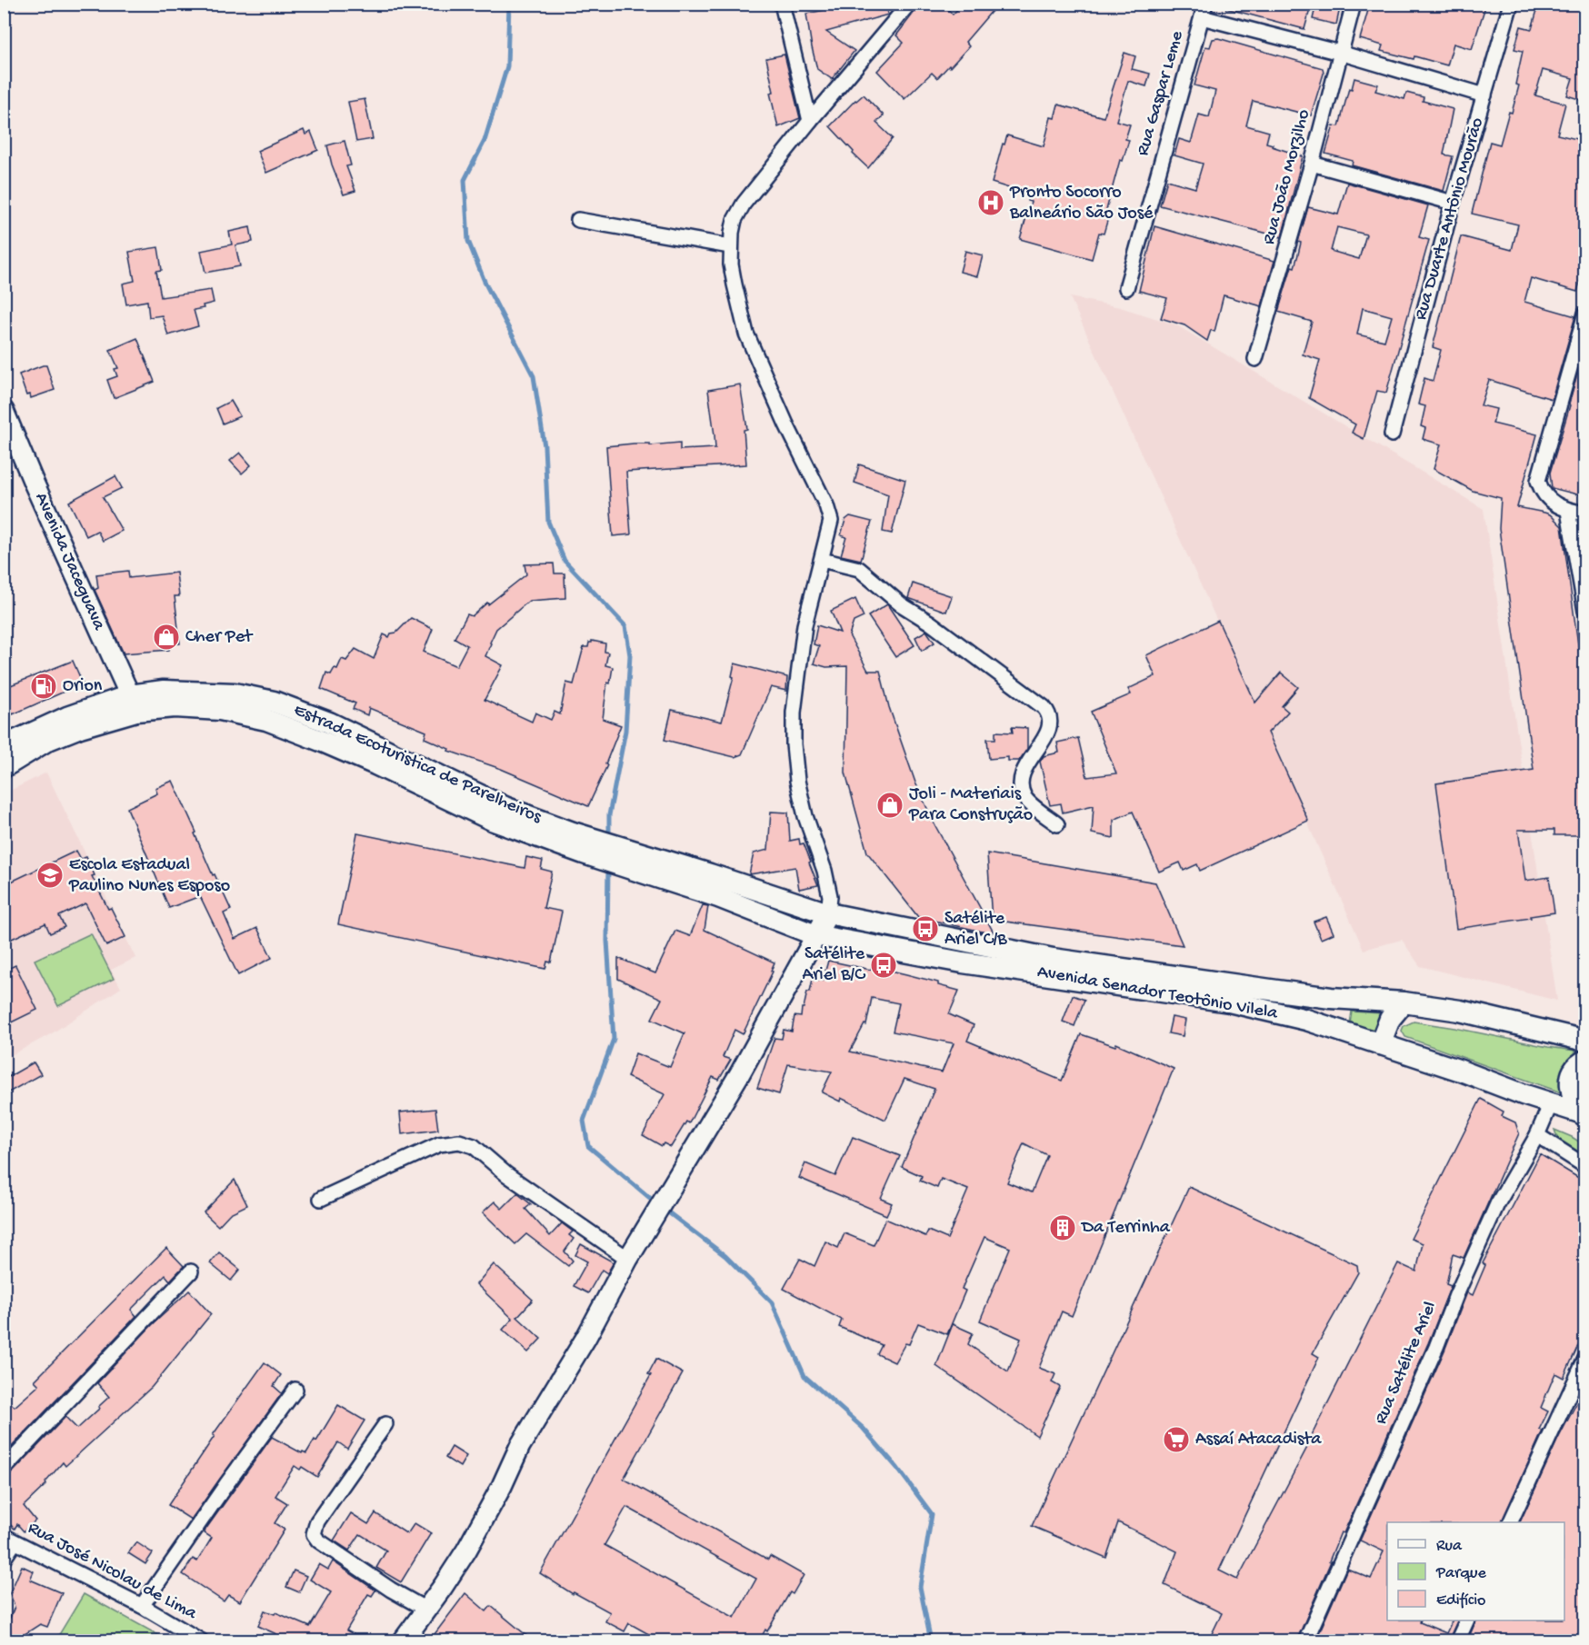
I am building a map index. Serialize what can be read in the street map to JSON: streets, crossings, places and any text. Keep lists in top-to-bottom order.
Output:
{
  "streets": {
    "main road": ["Avenida Jaceguava", "Estrada Ecoturistica de Parelheiros", "Avenida Senador Teotônio Vilela"],
    "street": [
      "Rua Gaspar Leme",
      "Rua João Morzilho",
      "Rua Duarte Antônio Mourão",
      "Rua Satélite Ariel",
      "Rua José Nicolau de Lima"
    ]
  },
  "crossings": [
    ["Avenida Jaceguava", "Estrada Ecoturistica de Parelheiros"],
    ["Estrada Ecoturistica de Parelheiros", "Avenida Senador Teotônio Vilela"],
    ["Avenida Senador Teotônio Vilela", "Rua Satélite Ariel"]
  ],
  "places": {
    "hospital": ["Pronto Socorro Balneário São José"],
    "shop": ["Cher Pet", "Joli - Materiais Para Construção"],
    "fuel station": ["Orion"],
    "school or university": ["Escola Estadual Paulino Nunes Esposo"],
    "bus stop": ["Satélite Ariel C/B", "Satélite Ariel B/C"],
    "building": ["Da Terrinha"],
    "supermarket": ["Assaí Atacadista"]
  },
  "legend": ["Rua", "Parque", "Edifício"]
}
